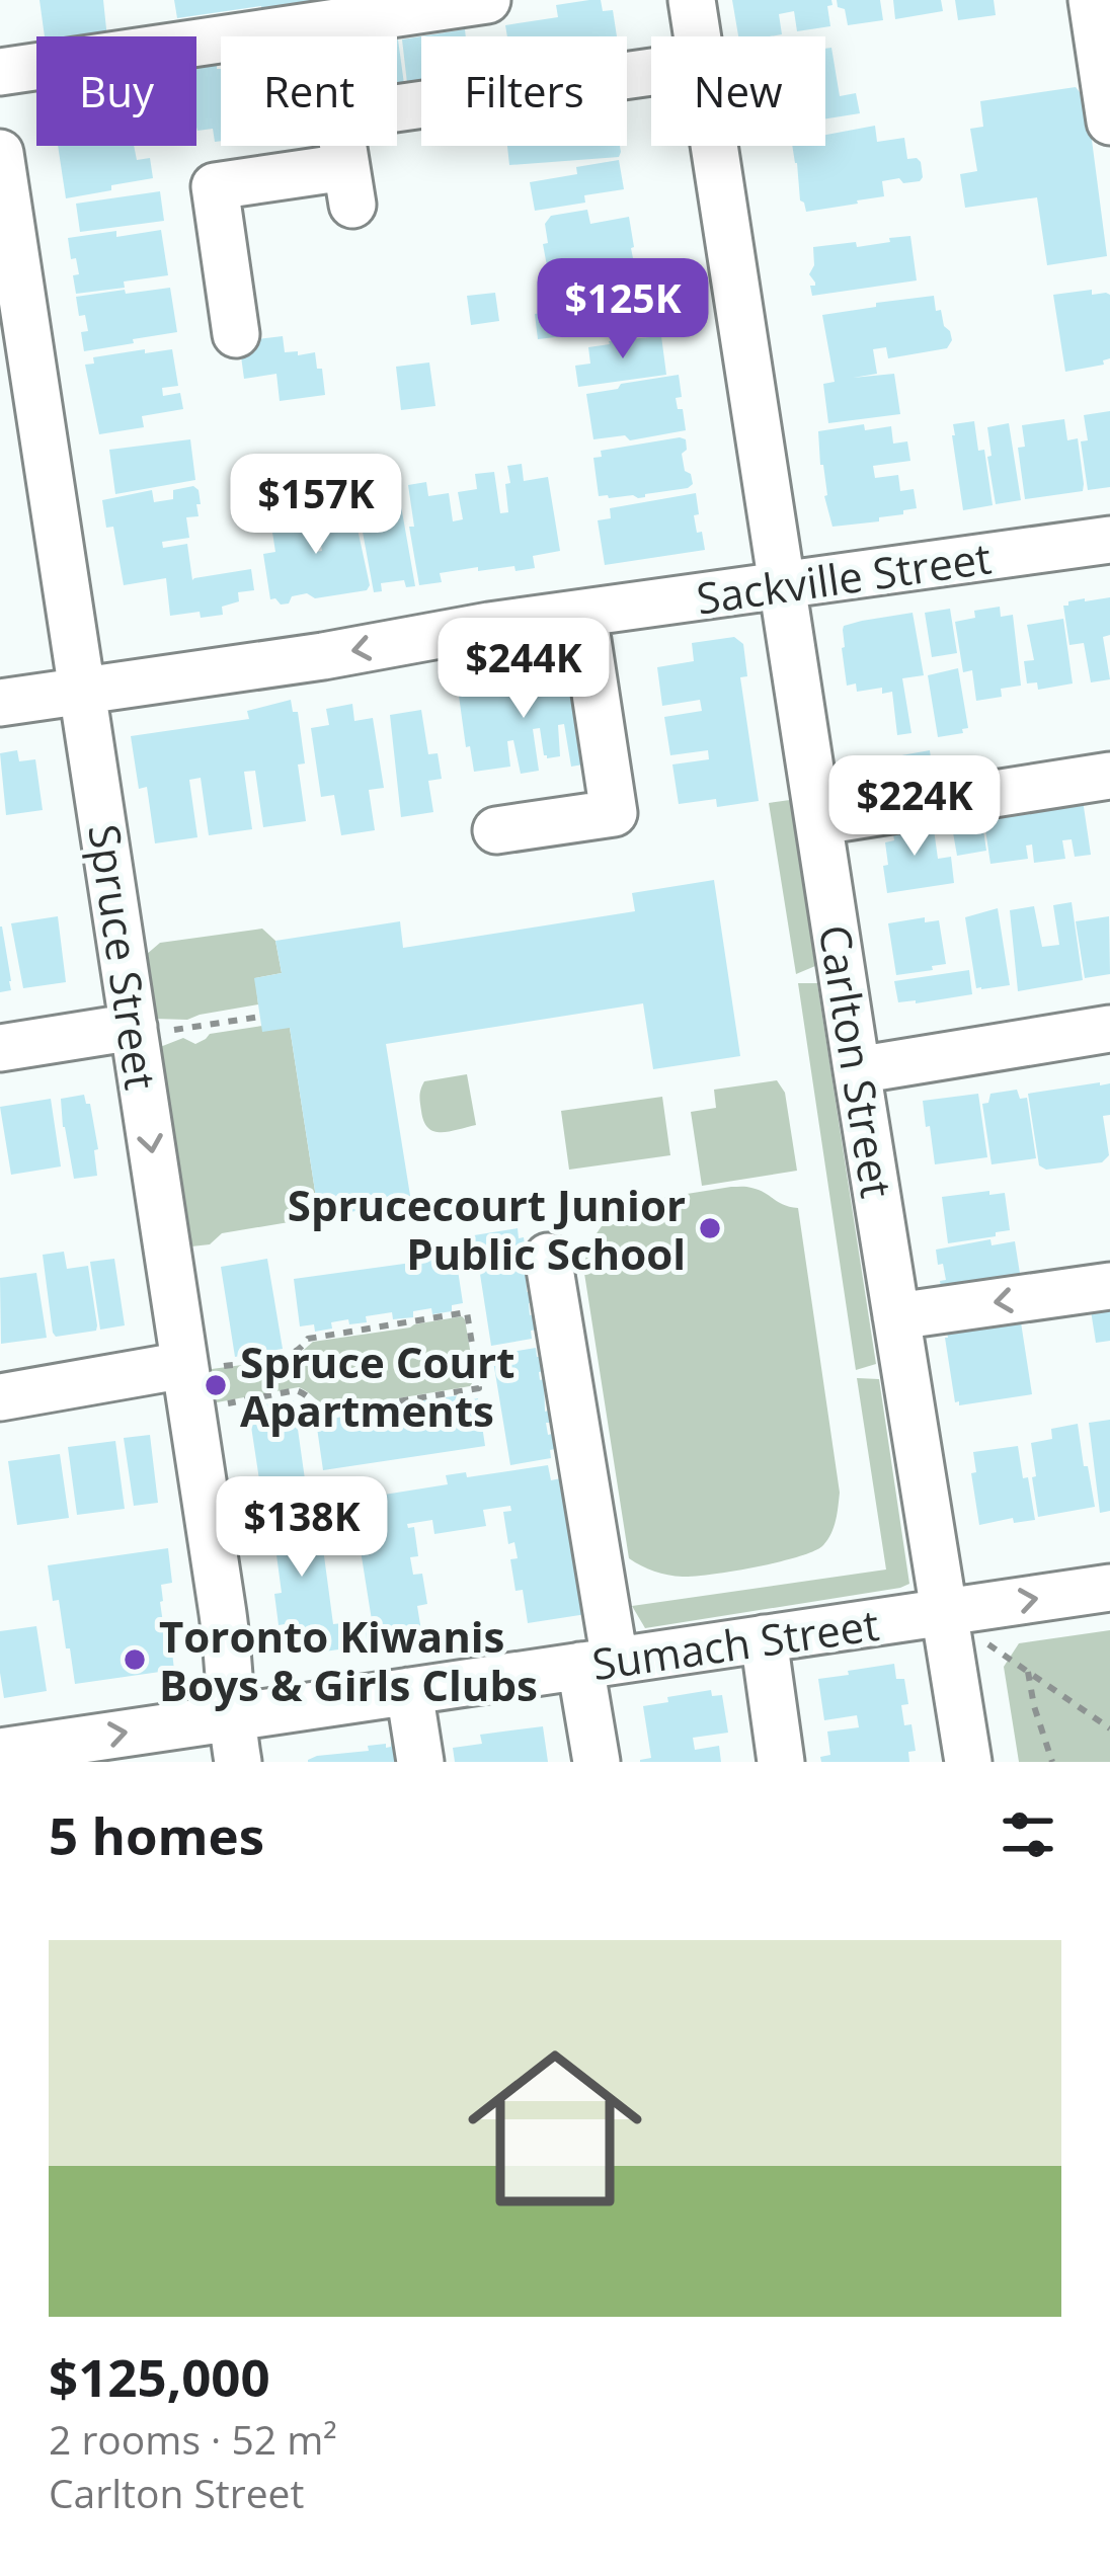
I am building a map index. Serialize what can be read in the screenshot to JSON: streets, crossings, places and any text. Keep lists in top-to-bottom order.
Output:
{
  "streets": {
    "street": [
      "Sackville Street",
      "Spruce Street",
      "Carlton Street",
      "Sumach Street"
    ]
  },
  "crossings": [
    ["Sackville Street", "Spruce Street"],
    ["Sackville Street", "Carlton Street"],
    ["Spruce Street", "Sumach Street"],
    ["Carlton Street", "Sumach Street"]
  ],
  "one_way": ["Sackville Street"],
  "places": ["Sprucecourt Junior Public School", "Spruce Court Apartments", "Toronto Kiwanis Boys & Girls Clubs"],
  "page": {
    "chip": [
      "Buy",
      "Rent",
      "Filters",
      "New"
    ],
    "price": [
      "$125K",
      "$157K",
      "$244K",
      "$224K",
      "$138K"
    ],
    "heading": "5 homes",
    "list": [
      {
        "name": "$125,000",
        "note": "2 rooms · 52 m² · Carlton Street"
      }
    ]
  }
}
